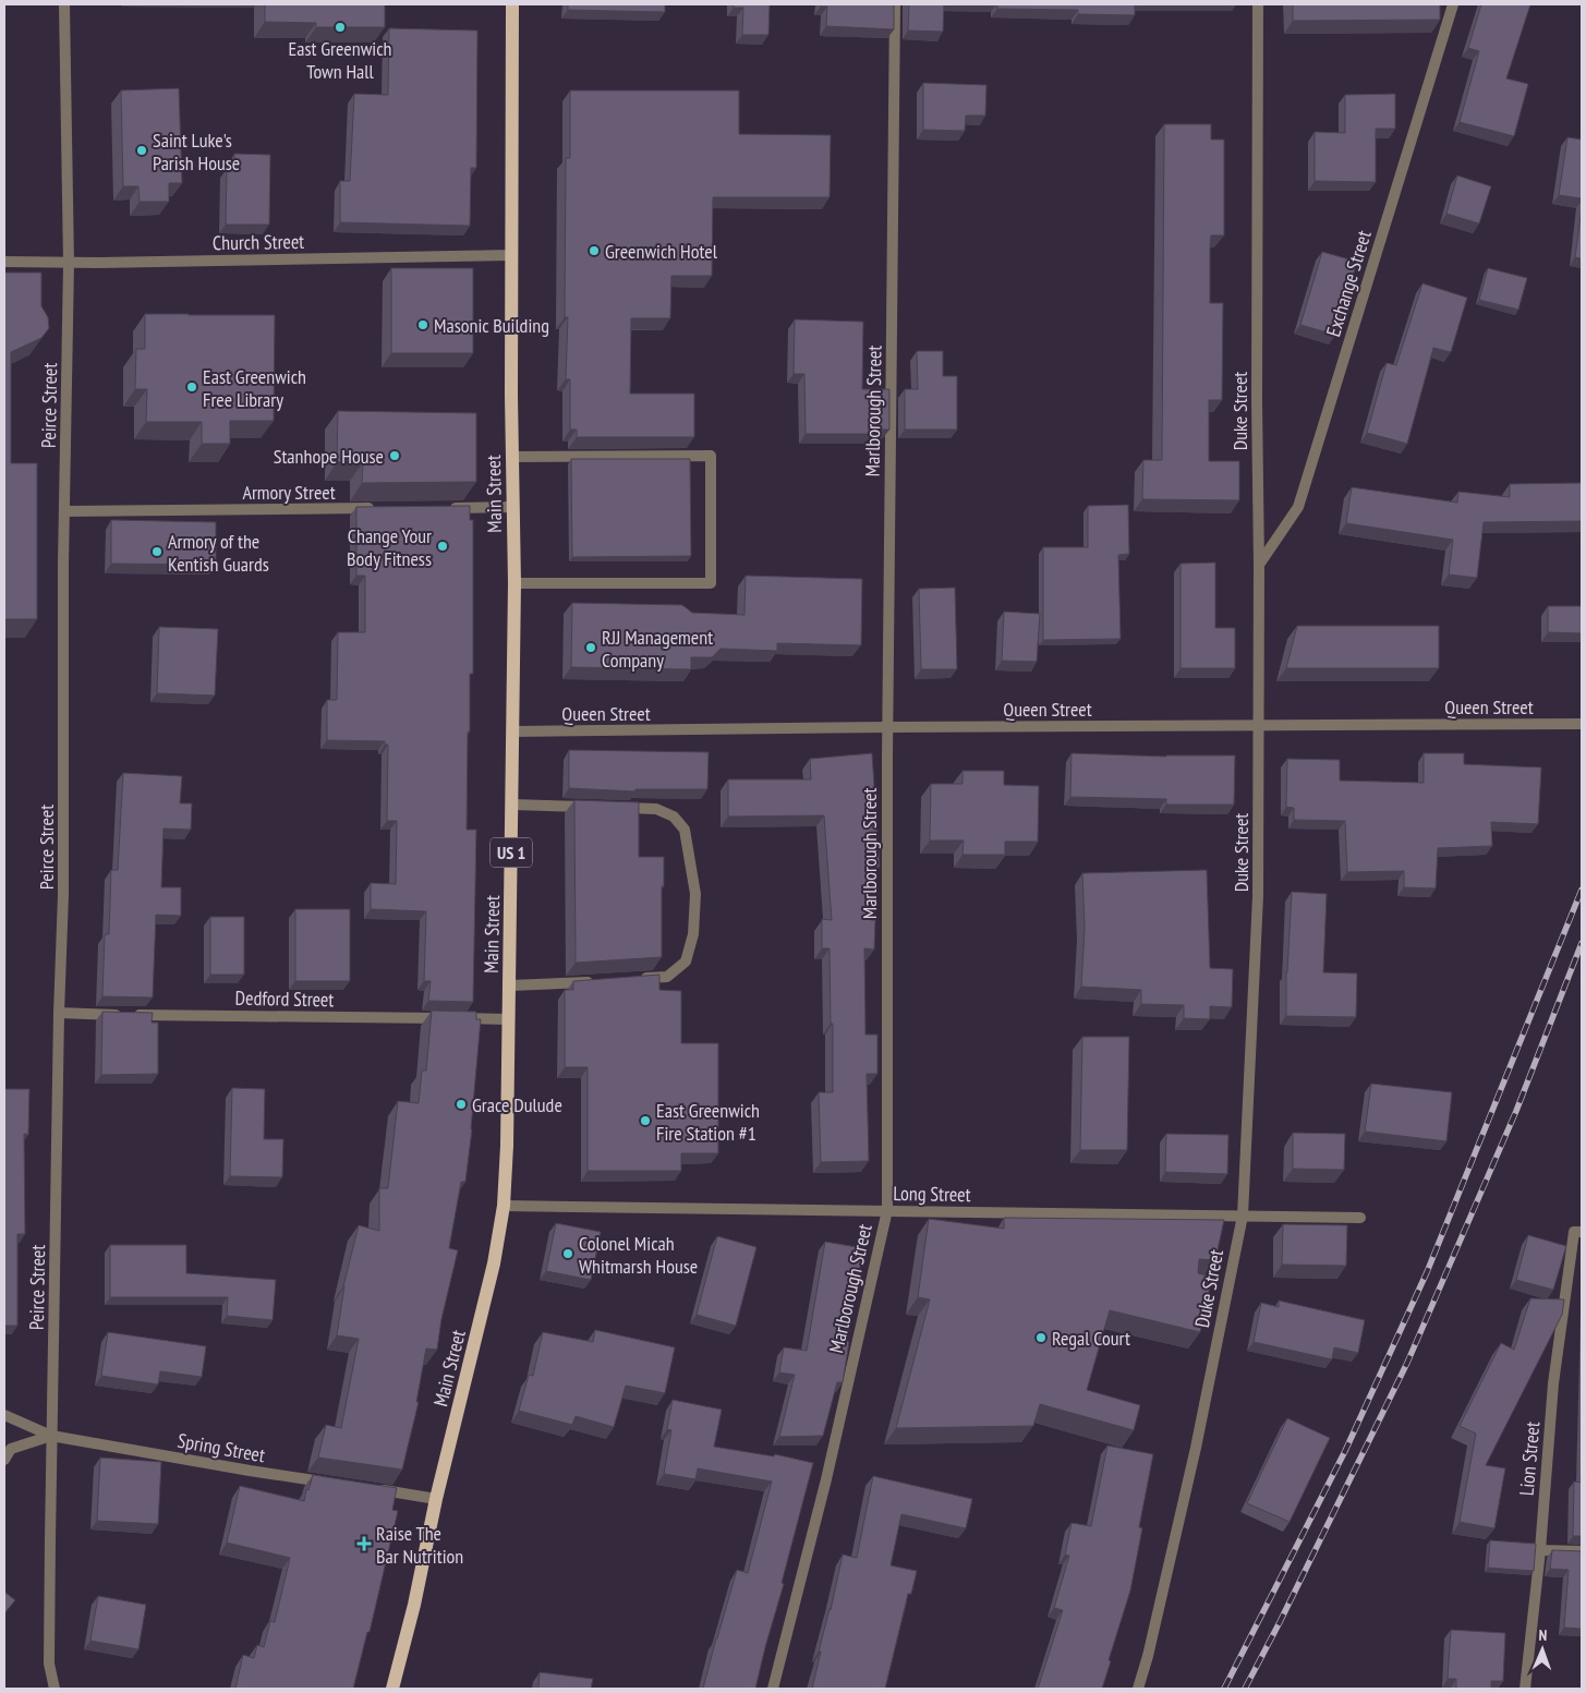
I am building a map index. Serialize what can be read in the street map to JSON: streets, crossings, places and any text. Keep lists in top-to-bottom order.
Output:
{
  "streets": {
    "main road": ["Main Street", "US 1"],
    "street": [
      "Church Street",
      "Exchange Street",
      "Peirce Street",
      "Marlborough Street",
      "Duke Street",
      "Armory Street",
      "Queen Street",
      "Dedford Street",
      "Long Street",
      "Spring Street",
      "Lion Street"
    ]
  },
  "crossings": [
    ["Church Street", "Peirce Street"],
    ["Church Street", "Main Street"],
    ["Exchange Street", "Duke Street"],
    ["Peirce Street", "Armory Street"],
    ["Peirce Street", "Dedford Street"],
    ["Peirce Street", "Spring Street"],
    ["Marlborough Street", "Queen Street"],
    ["Marlborough Street", "Long Street"],
    ["Duke Street", "Queen Street"],
    ["Duke Street", "Long Street"],
    ["Main Street", "Queen Street"],
    ["Main Street", "Dedford Street"],
    ["Main Street", "Long Street"]
  ],
  "places": {
    "other": [
      "East Greenwich Town Hall",
      "Saint Luke's Parish House",
      "Greenwich Hotel",
      "Masonic Building",
      "East Greenwich Free Library",
      "Stanhope House",
      "Change Your Body Fitness",
      "Armory of the Kentish Guards",
      "RJJ Management Company",
      "Grace Dulude",
      "East Greenwich Fire Station #1",
      "Colonel Micah Whitmarsh House",
      "Regal Court"
    ],
    "health": ["Raise The Bar Nutrition"]
  },
  "north": "top"
}
